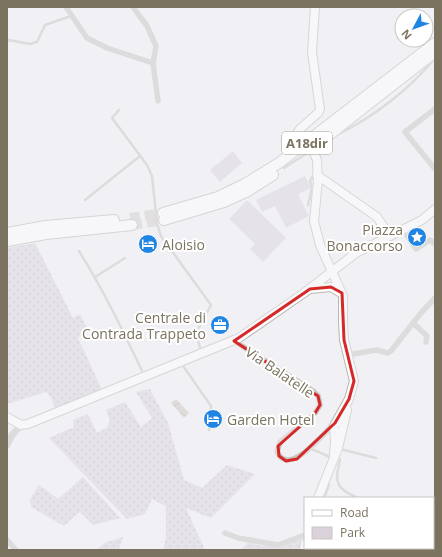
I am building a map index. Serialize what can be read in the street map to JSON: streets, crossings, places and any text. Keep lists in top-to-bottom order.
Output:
{
  "streets": {
    "highway": ["A18dir"],
    "street": ["Via Balatelle"]
  },
  "places": {
    "place": ["Piazza Bonaccorso"],
    "hotel": ["Aloisio", "Garden Hotel"],
    "office": ["Centrale di Contrada Trappeto"]
  },
  "legend": ["Road", "Park"],
  "north": "bottom left"
}
